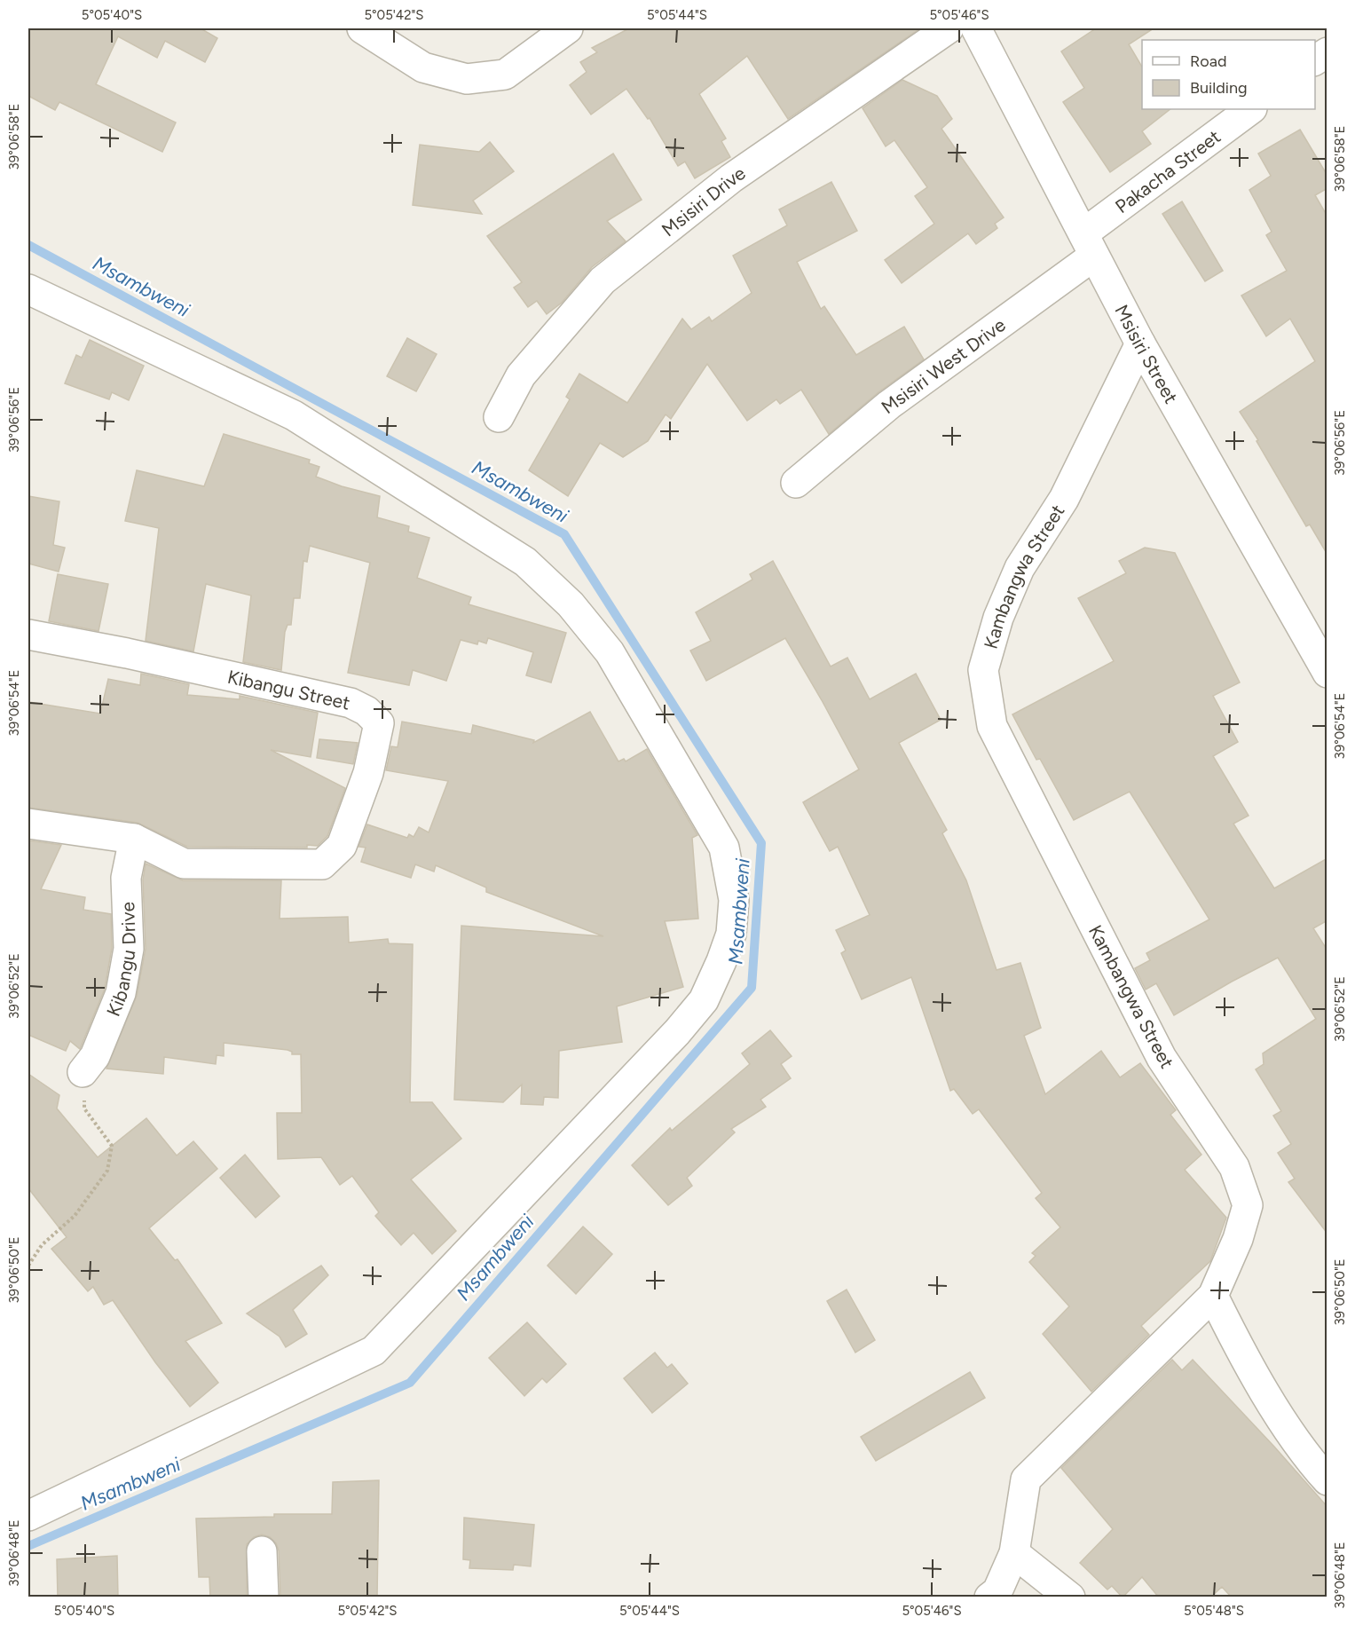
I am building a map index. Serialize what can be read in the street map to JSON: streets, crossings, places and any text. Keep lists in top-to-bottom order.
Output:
{
  "streets": {
    "street": [
      "Pakacha Street",
      "Msisiri Drive",
      "Msisiri Street",
      "Msisiri West Drive",
      "Kambangwa Street",
      "Kibangu Street",
      "Kibangu Drive"
    ]
  },
  "crossings": [
    ["Pakacha Street", "Msisiri Street"],
    ["Pakacha Street", "Msisiri West Drive"],
    ["Msisiri Street", "Msisiri West Drive"],
    ["Msisiri Street", "Kambangwa Street"],
    ["Kibangu Street", "Kibangu Drive"]
  ],
  "water": ["Msambweni"],
  "legend": ["Road", "Building"],
  "coordinates": [
    "5°05'40\"S",
    "5°05'42\"S",
    "5°05'44\"S",
    "5°05'46\"S",
    "39°06'58\"E",
    "39°06'56\"E",
    "39°06'54\"E",
    "39°06'52\"E",
    "39°06'50\"E",
    "39°06'48\"E",
    "5°05'48\"S"
  ]
}
